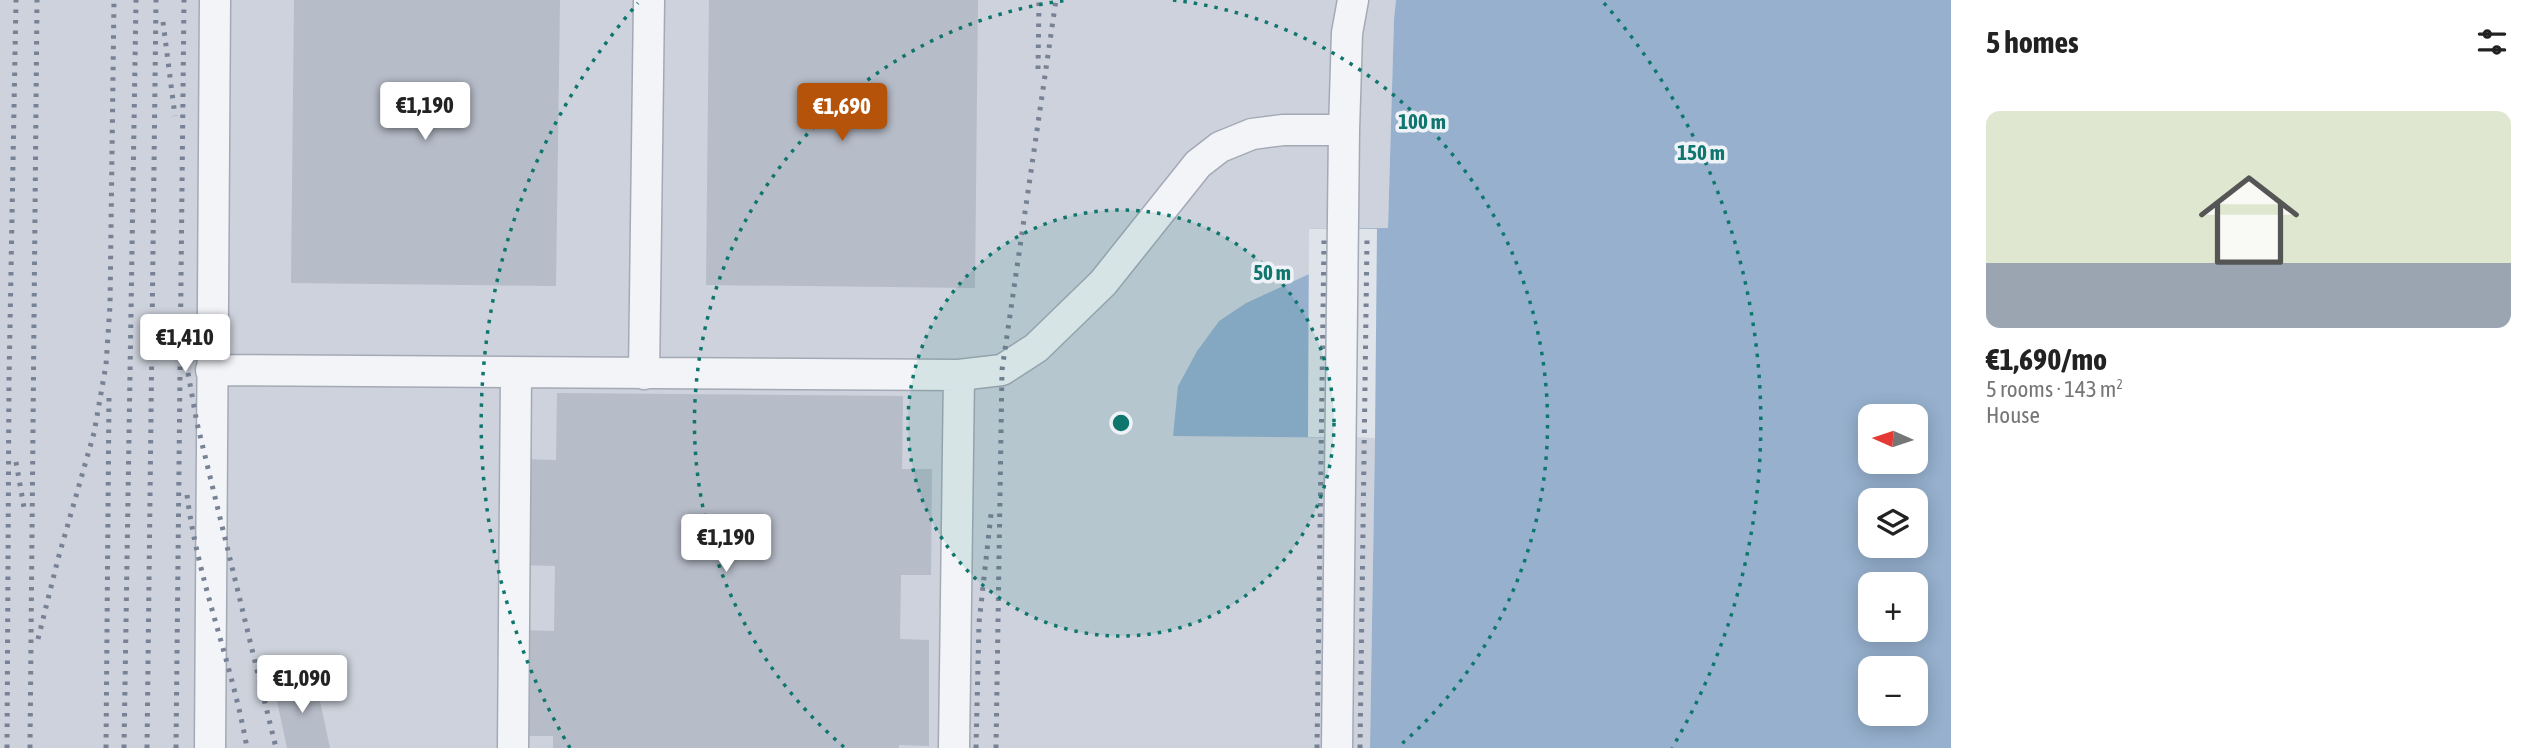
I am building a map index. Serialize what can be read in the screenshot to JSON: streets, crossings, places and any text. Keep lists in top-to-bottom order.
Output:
{
  "north": "left",
  "page": {
    "heading": "5 homes",
    "price": [
      "€1,190",
      "€1,690",
      "€1,410",
      "€1,190",
      "€1,090"
    ],
    "list": [
      {
        "name": "€1,690/mo",
        "note": "5 rooms · 143 m² · House"
      }
    ],
    "map_buttons": ["+", "−"]
  },
  "rings": ["100 m", "150 m", "50 m"]
}
